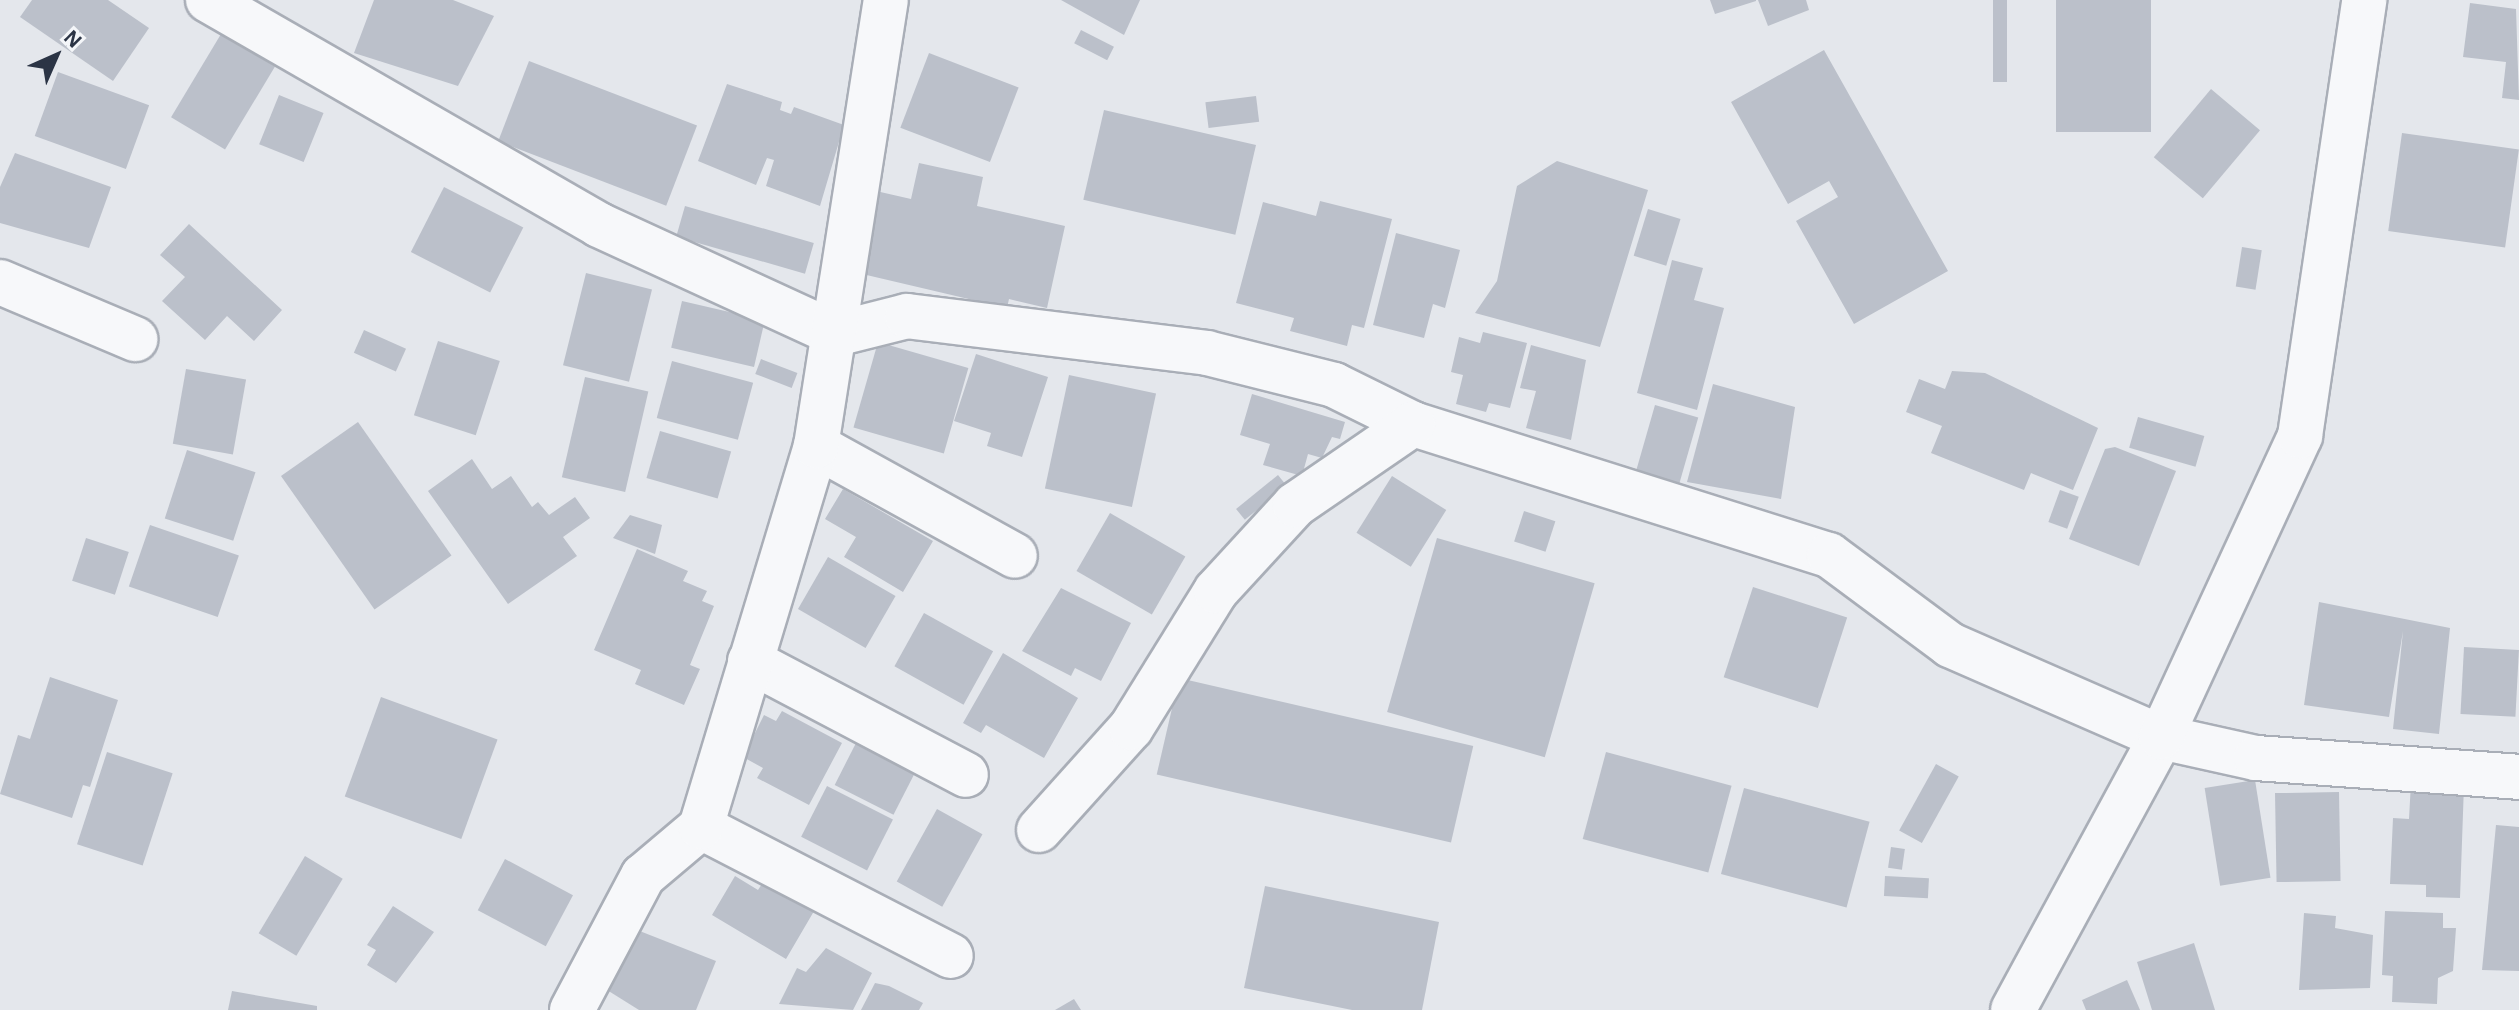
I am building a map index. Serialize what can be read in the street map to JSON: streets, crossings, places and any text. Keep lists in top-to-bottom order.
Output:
{
  "north": "top right"
}
